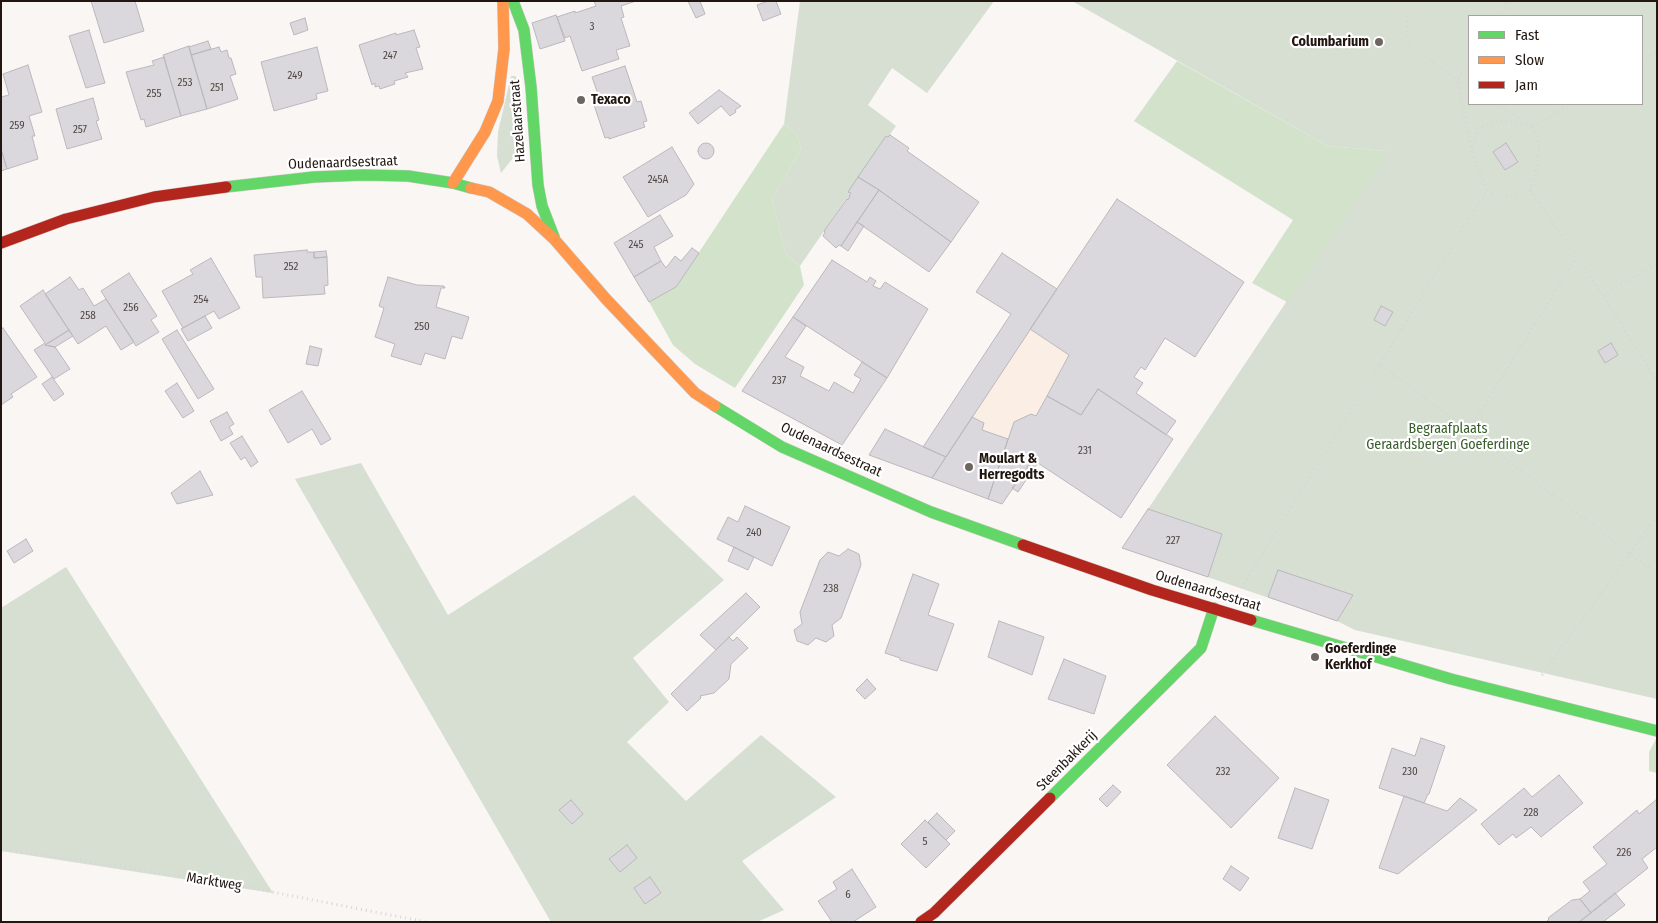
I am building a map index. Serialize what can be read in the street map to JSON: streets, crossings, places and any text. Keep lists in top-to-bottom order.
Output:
{
  "streets": {
    "main road": ["Hazelaarstraat", "Oudenaardsestraat", "Steenbakkerij"],
    "path": ["Marktweg"]
  },
  "crossings": [
    ["Hazelaarstraat", "Oudenaardsestraat"],
    ["Oudenaardsestraat", "Steenbakkerij"]
  ],
  "parks": ["Begraafplaats Geraardsbergen Goeferdinge"],
  "places": [
    "Columbarium",
    "Texaco",
    "Moulart & Herregodts",
    "Goeferdinge Kerkhof"
  ],
  "house_numbers": [
    "3",
    "247",
    "249",
    "253",
    "251",
    "255",
    "259",
    "257",
    "245A",
    "245",
    "252",
    "254",
    "256",
    "258",
    "250",
    "237",
    "231",
    "240",
    "227",
    "238",
    "232",
    "230",
    "228",
    "5",
    "226",
    "6"
  ],
  "legend": ["Fast", "Slow", "Jam"]
}
